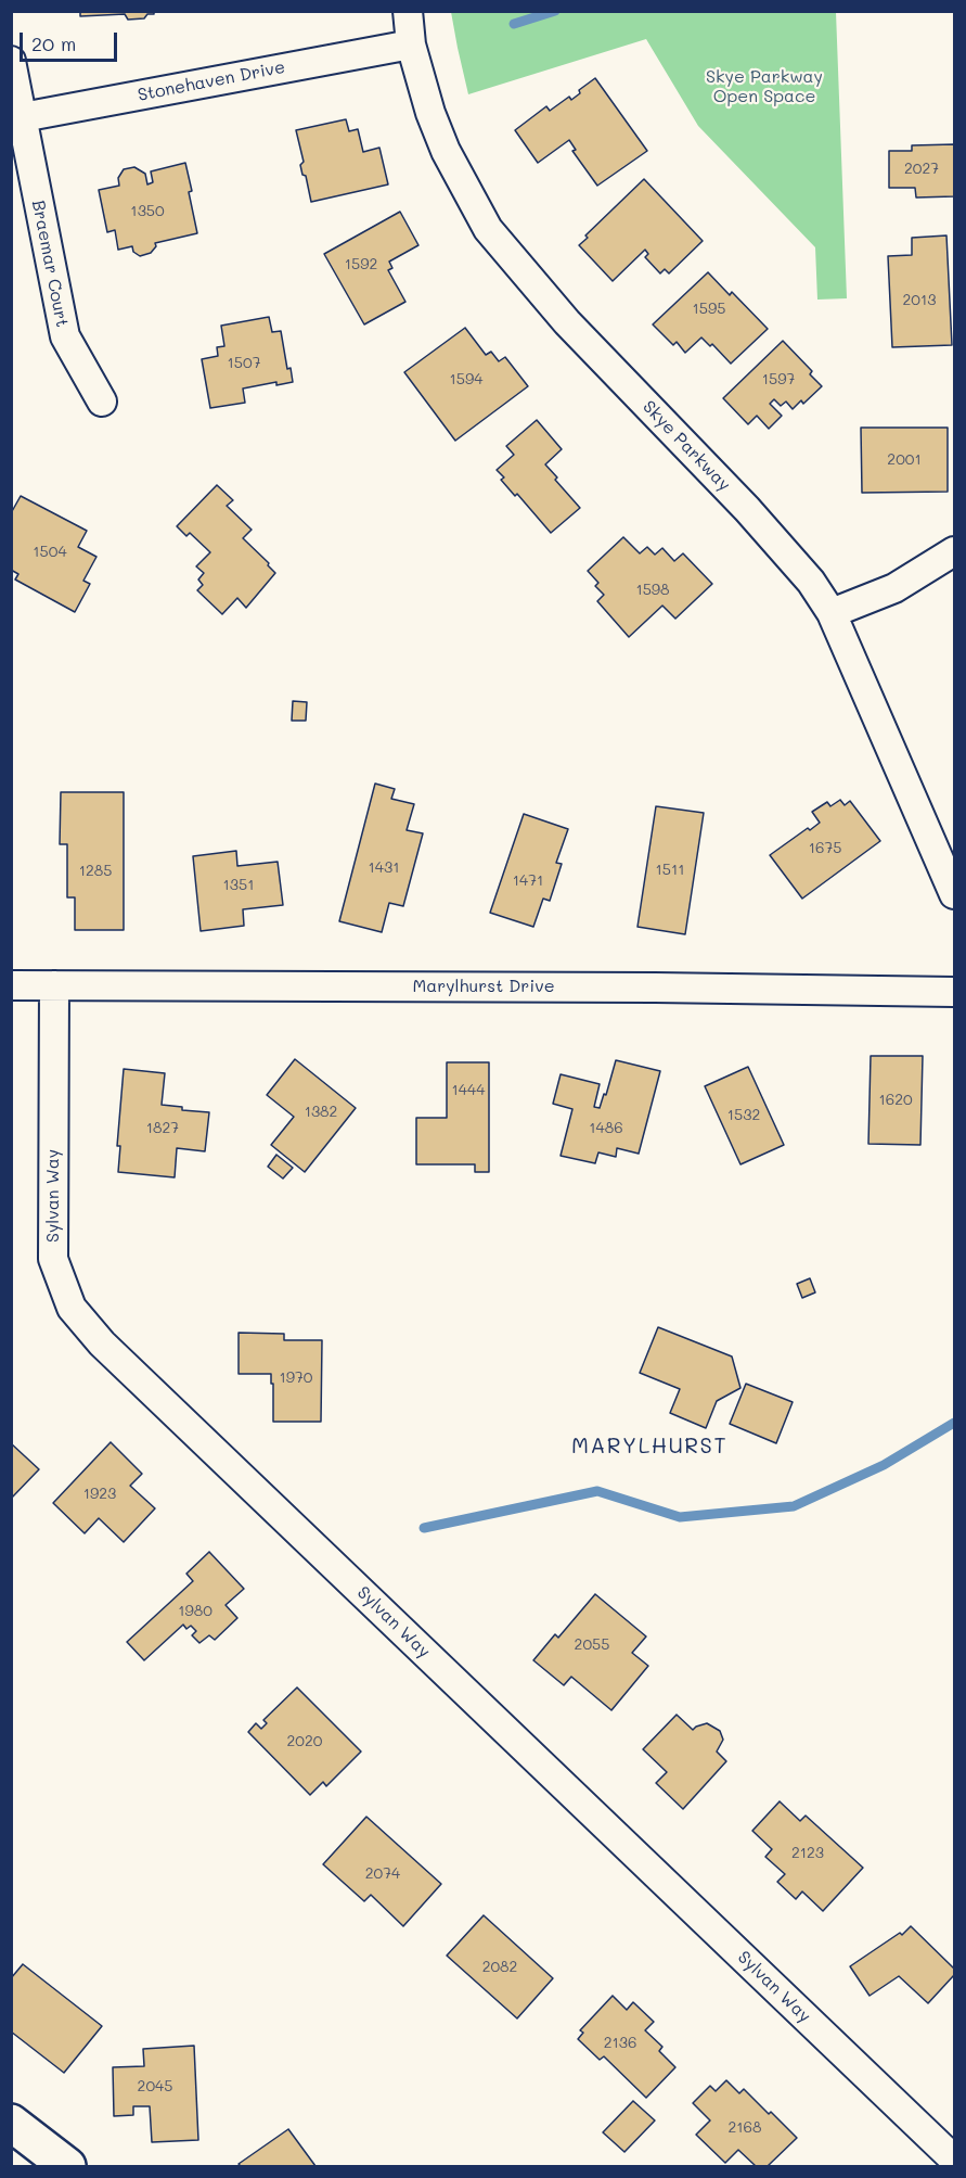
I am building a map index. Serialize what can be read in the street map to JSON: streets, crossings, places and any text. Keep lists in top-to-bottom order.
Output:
{
  "streets": {
    "street": [
      "Stonehaven Drive",
      "Braemar Court",
      "Skye Parkway",
      "Marylhurst Drive",
      "Sylvan Way"
    ]
  },
  "crossings": [
    ["Stonehaven Drive", "Braemar Court"],
    ["Stonehaven Drive", "Skye Parkway"],
    ["Marylhurst Drive", "Sylvan Way"]
  ],
  "districts": ["MARYLHURST"],
  "parks": ["Skye Parkway Open Space"],
  "house_numbers": [
    "2027",
    "1350",
    "1592",
    "2013",
    "1595",
    "1507",
    "1594",
    "1597",
    "2001",
    "1504",
    "1598",
    "1675",
    "1431",
    "1511",
    "1285",
    "1471",
    "1351",
    "1444",
    "1620",
    "1382",
    "1532",
    "1827",
    "1486",
    "1970",
    "1923",
    "1980",
    "2055",
    "2020",
    "2123",
    "2074",
    "2082",
    "2136",
    "2045",
    "2168"
  ],
  "scale_bar": "20 m"
}
